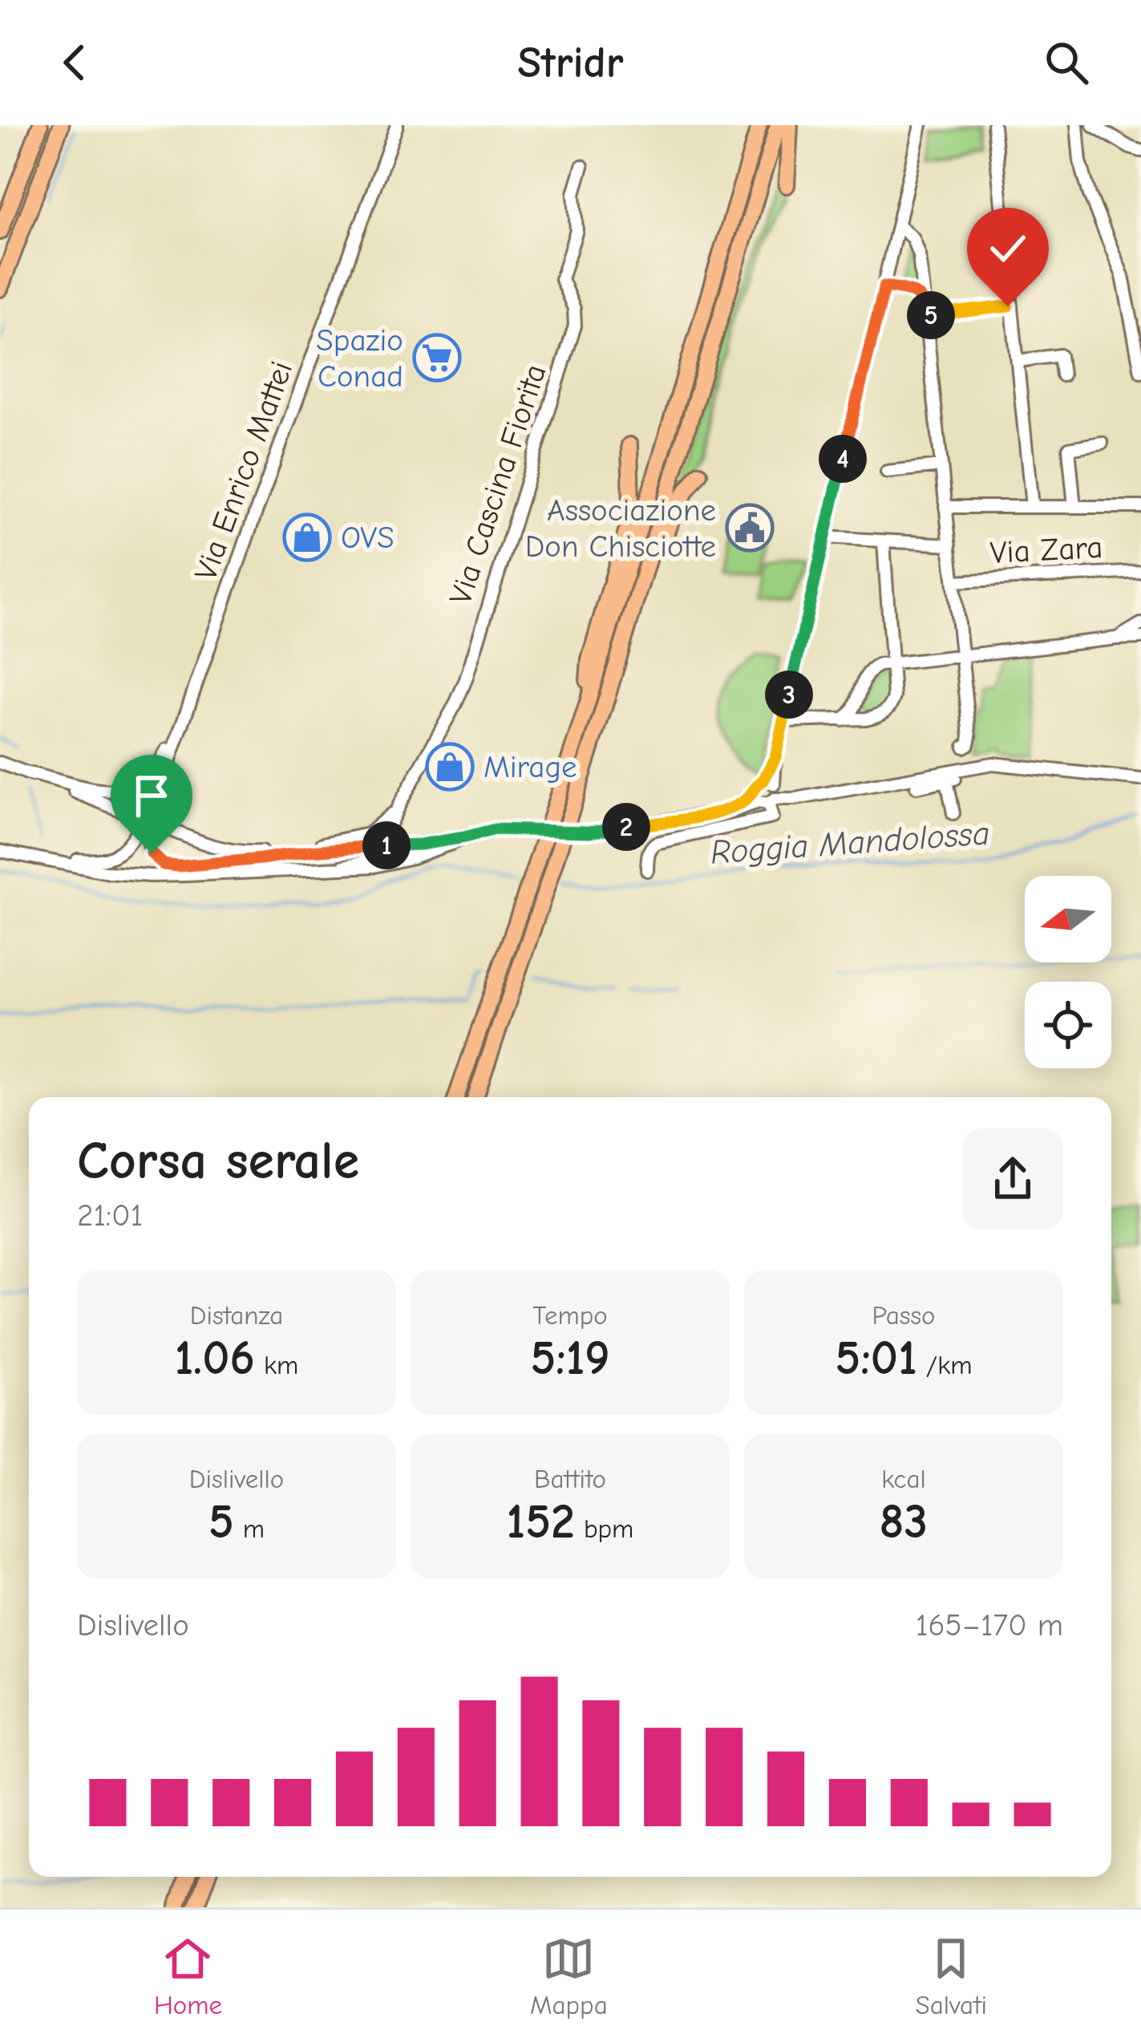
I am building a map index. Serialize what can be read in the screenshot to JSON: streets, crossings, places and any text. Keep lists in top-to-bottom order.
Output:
{
  "streets": {
    "street": ["Via Enrico Mattei", "Via Cascina Fiorita", "Via Zara"]
  },
  "water": ["Roggia Mandolossa"],
  "places": {
    "supermarket": ["Spazio Conad"],
    "public building": ["Associazione Don Chisciotte"],
    "shop": ["OVS", "Mirage"]
  },
  "north": "left",
  "page": {
    "header": "Stridr",
    "pins": [
      "5",
      "4",
      "3",
      "2",
      "1"
    ],
    "heading": ["Corsa serale", "21:01"],
    "stats": [
      ["Distanza", "1.06 km"],
      ["Tempo", "5:19"],
      ["Passo", "5:01 /km"],
      ["Dislivello", "5 m"],
      ["Battito", "152 bpm"],
      ["kcal", "83"]
    ],
    "chart": ["Dislivello", "165–170 m"],
    "tabs": ["Home", "Mappa", "Salvati"]
  }
}
